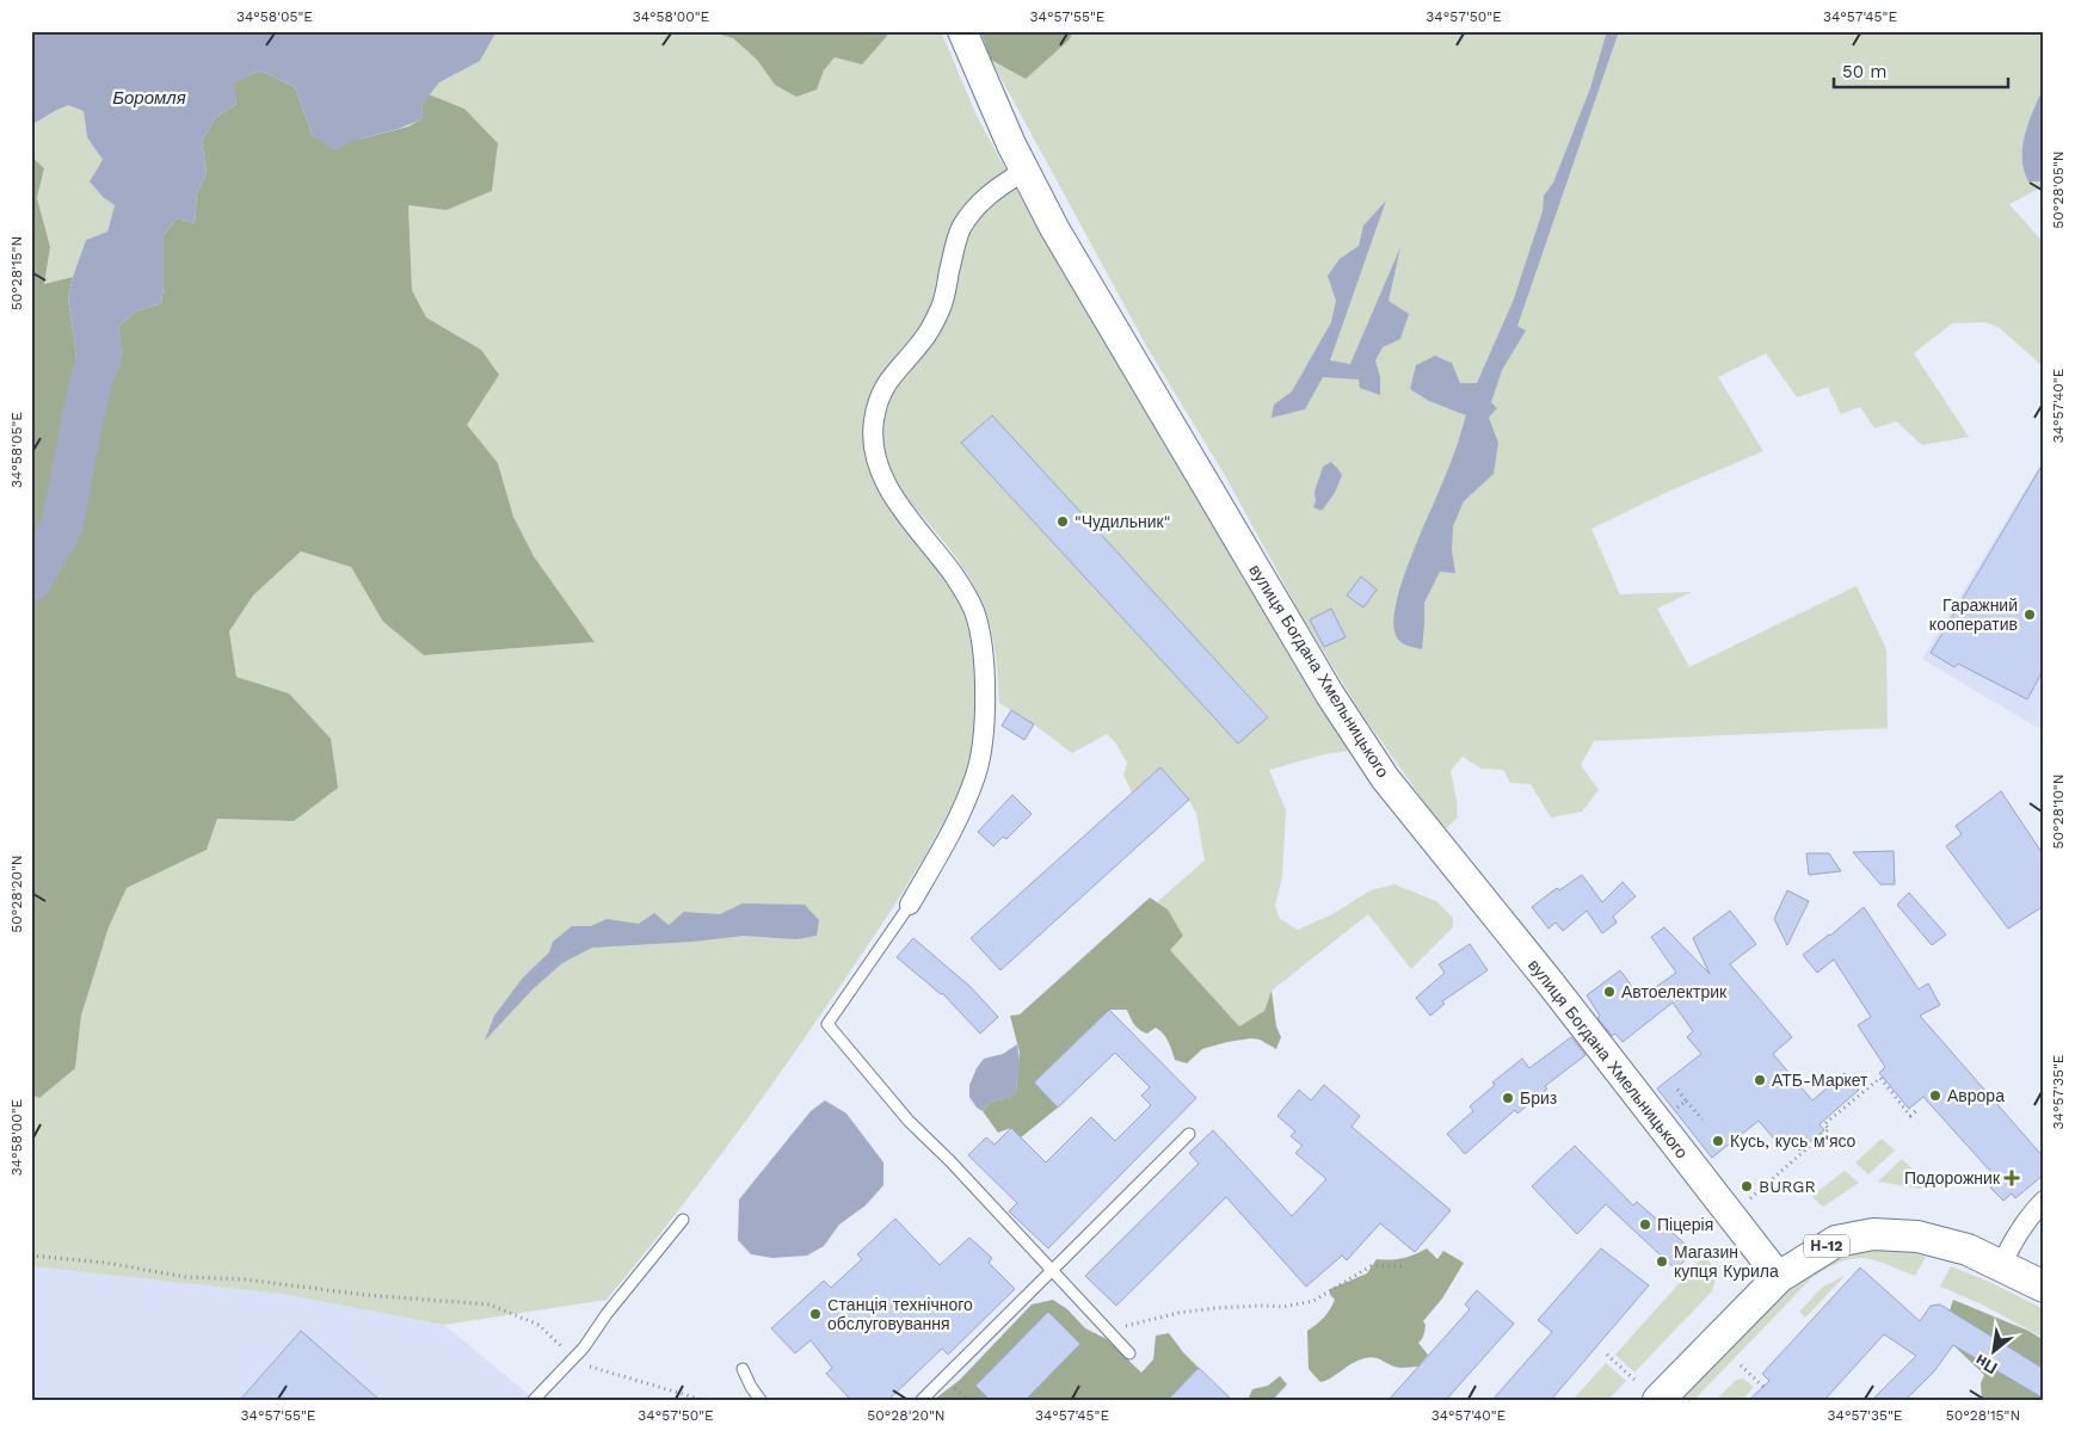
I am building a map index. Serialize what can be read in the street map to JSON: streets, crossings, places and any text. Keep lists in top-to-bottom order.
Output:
{
  "streets": {
    "main road": ["Н-12"],
    "street": ["вулиця Богдана Хмельницького"]
  },
  "crossings": [
    ["вулиця Богдана Хмельницького", "Н-12"]
  ],
  "water": ["Боромля"],
  "places": {
    "other": [
      "\"Чудильник\"",
      "Гаражний кооператив",
      "Автоелектрик",
      "АТБ-Маркет",
      "Аврора",
      "Бриз",
      "Кусь, кусь м'ясо",
      "BURGR",
      "Піцерія",
      "Магазин купця Курила",
      "Cтанція технічного обслуговування"
    ],
    "health": ["Подорожник"]
  },
  "scale_bar": "50 m",
  "north": "bottom left",
  "coordinates": [
    "34°58'05\"E",
    "34°58'00\"E",
    "34°57'55\"E",
    "34°57'50\"E",
    "34°57'45\"E",
    "50°28'05\"N",
    "50°28'15\"N",
    "34°57'40\"E",
    "50°28'10\"N",
    "50°28'20\"N",
    "34°57'35\"E"
  ]
}
